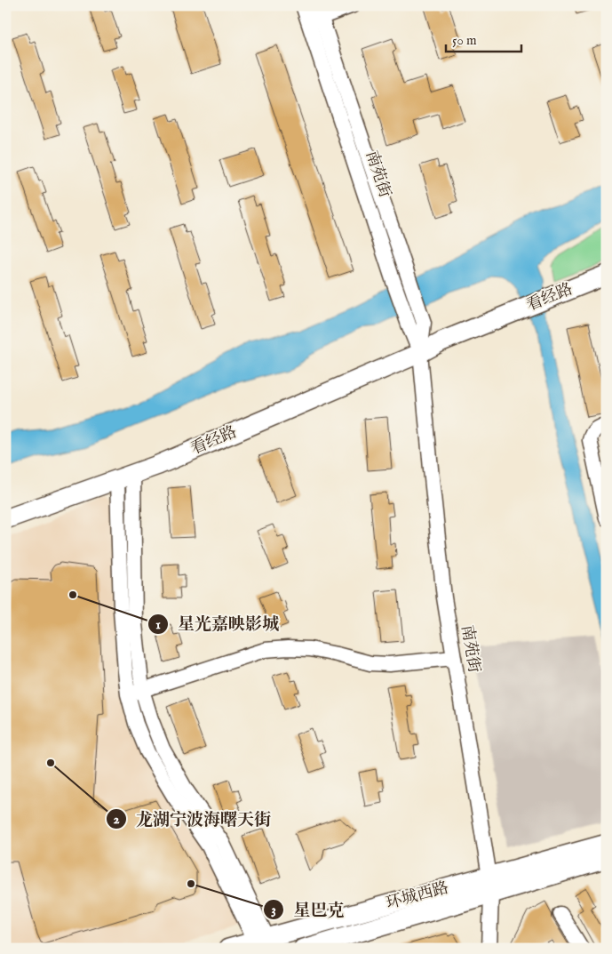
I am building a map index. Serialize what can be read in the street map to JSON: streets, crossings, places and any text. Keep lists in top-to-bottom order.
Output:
{
  "streets": {
    "main road": ["看经路", "环城西路"],
    "street": ["南苑街"]
  },
  "crossings": [
    ["南苑街", "看经路"],
    ["南苑街", "环城西路"]
  ],
  "places": ["星光嘉映影城", "龙湖宁波海曙天街", "星巴克"],
  "scale_bar": "50 m"
}
